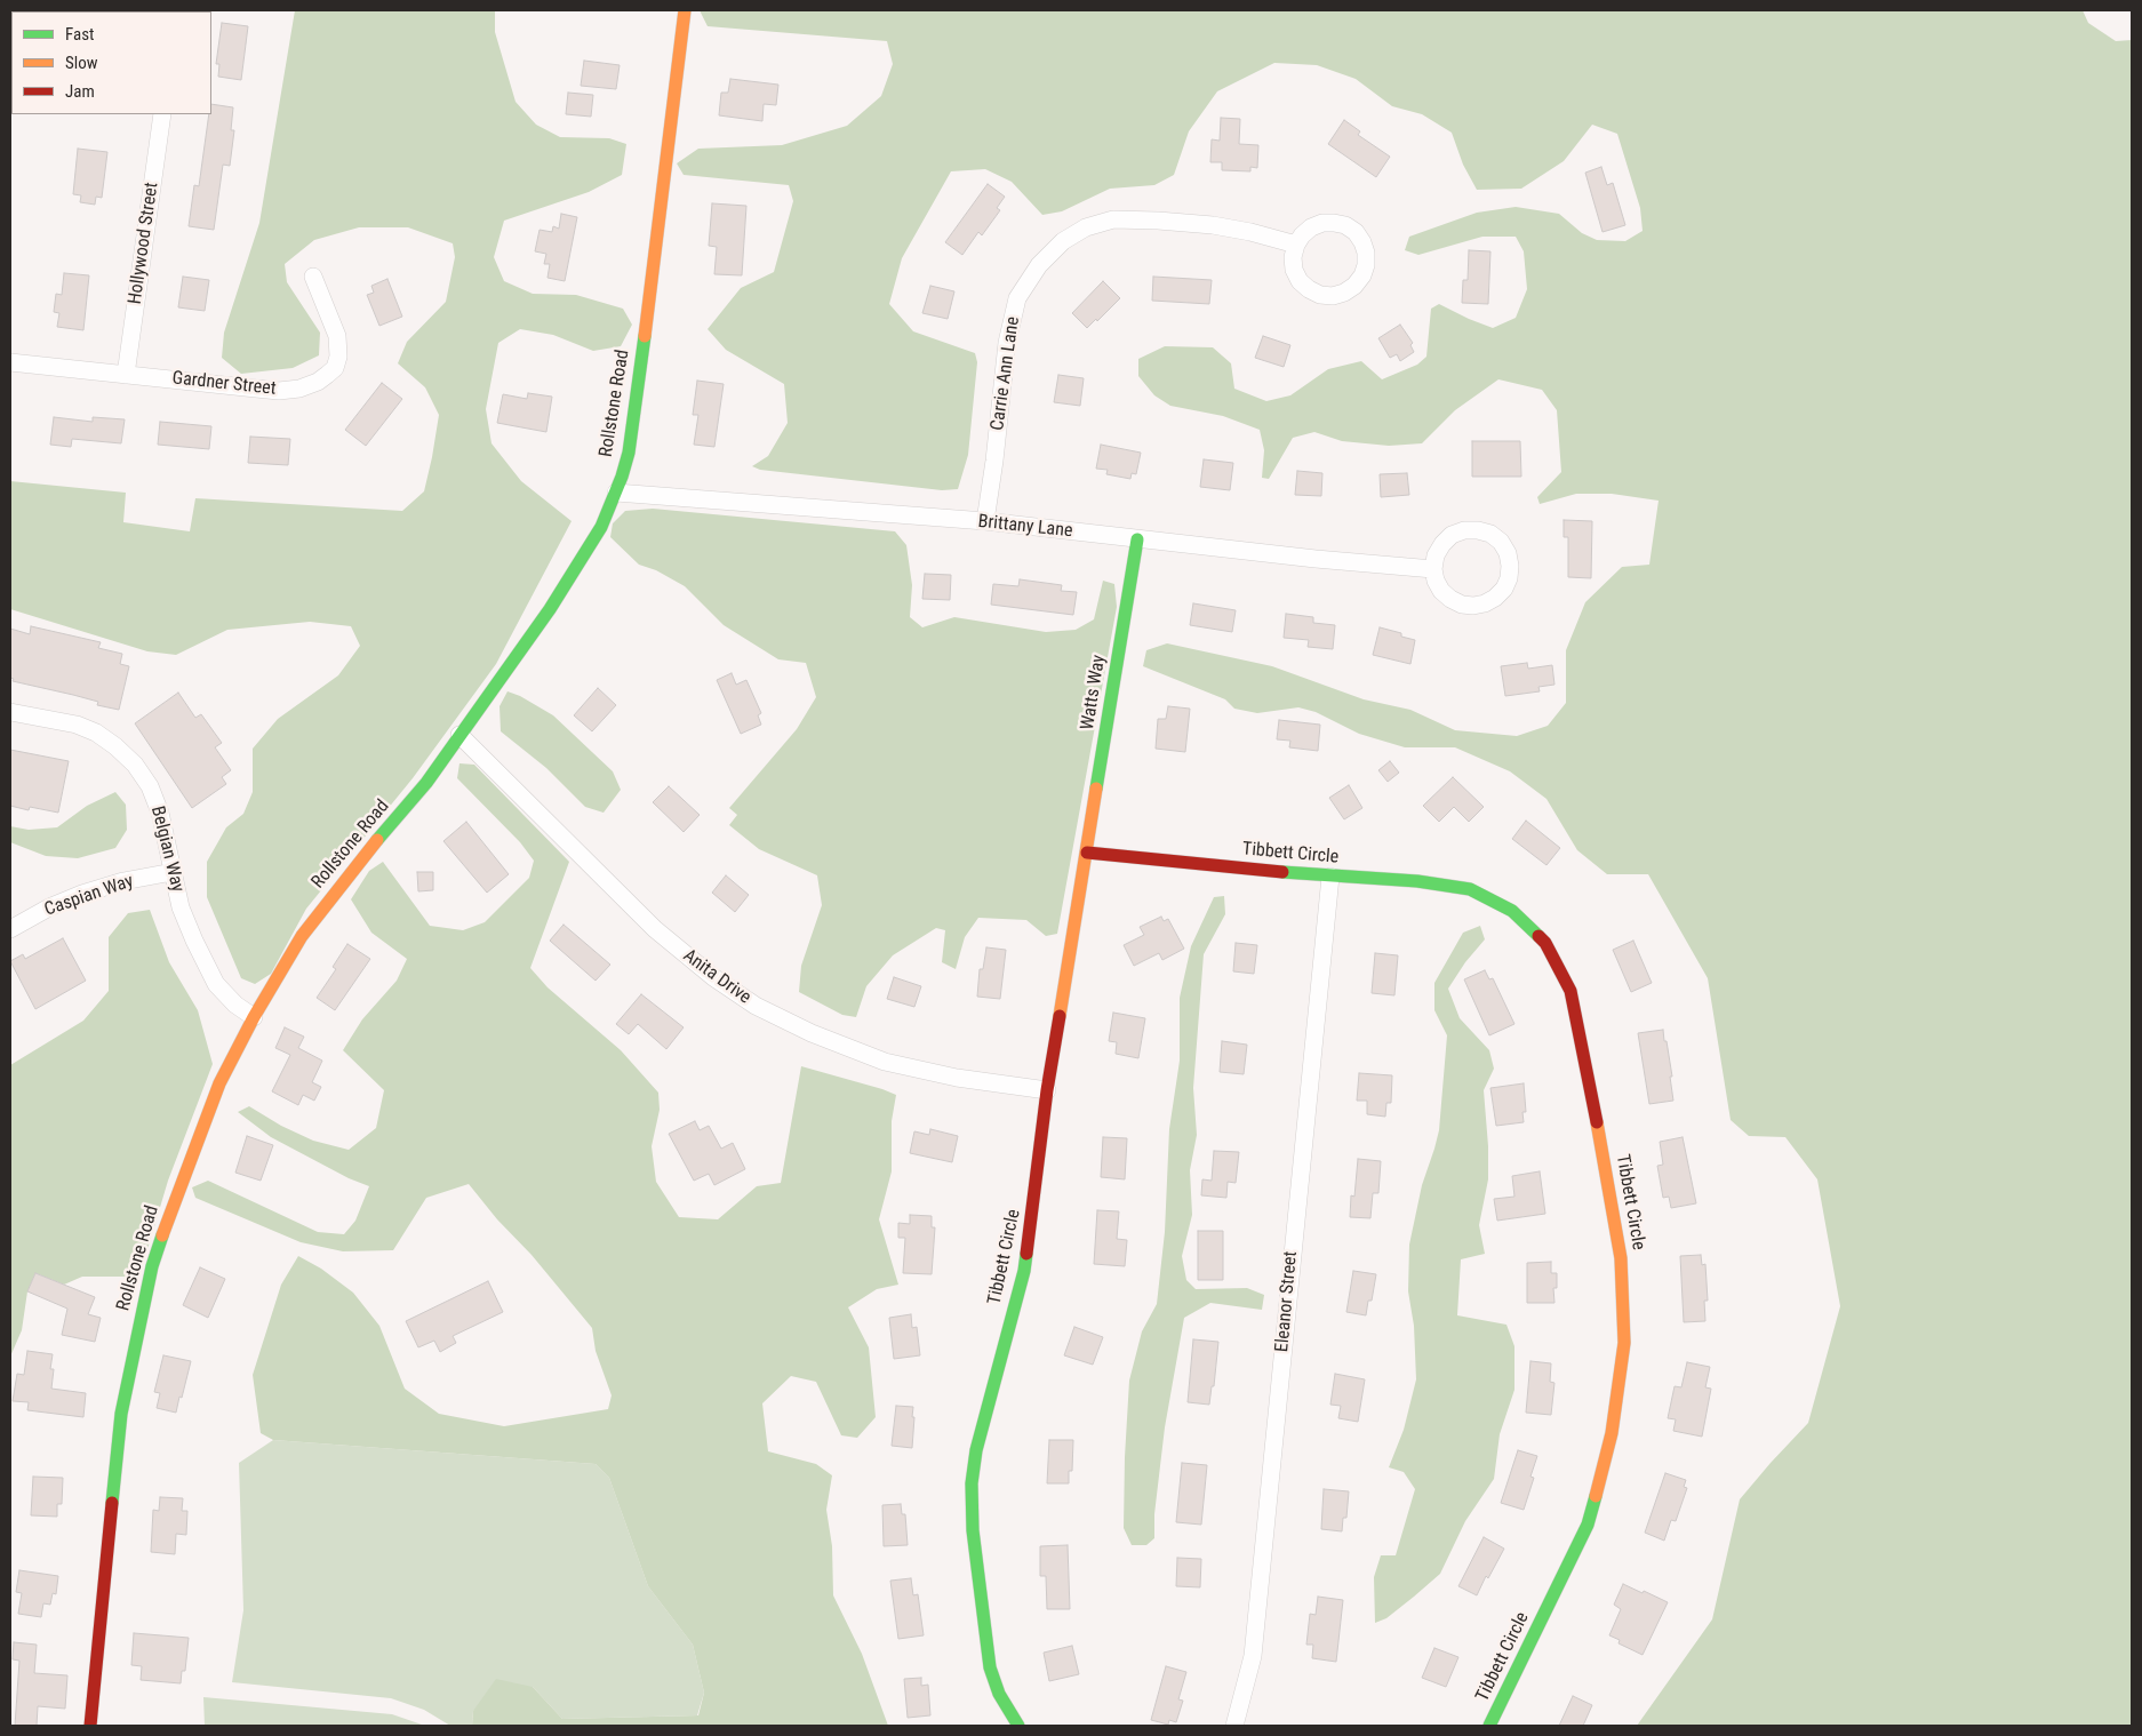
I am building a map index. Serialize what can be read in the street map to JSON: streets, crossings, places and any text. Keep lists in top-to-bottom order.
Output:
{
  "streets": {
    "street": [
      "Hollywood Street",
      "Carrie Ann Lane",
      "Gardner Street",
      "Rollstone Road",
      "Brittany Lane",
      "Watts Way",
      "Belgian Way",
      "Tibbett Circle",
      "Caspian Way",
      "Anita Drive",
      "Eleanor Street"
    ]
  },
  "crossings": [
    ["Hollywood Street", "Gardner Street"],
    ["Carrie Ann Lane", "Brittany Lane"],
    ["Rollstone Road", "Brittany Lane"],
    ["Rollstone Road", "Belgian Way"],
    ["Rollstone Road", "Anita Drive"],
    ["Brittany Lane", "Watts Way"],
    ["Watts Way", "Tibbett Circle"],
    ["Belgian Way", "Caspian Way"],
    ["Tibbett Circle", "Anita Drive"],
    ["Tibbett Circle", "Eleanor Street"]
  ],
  "legend": ["Fast", "Slow", "Jam"]
}
